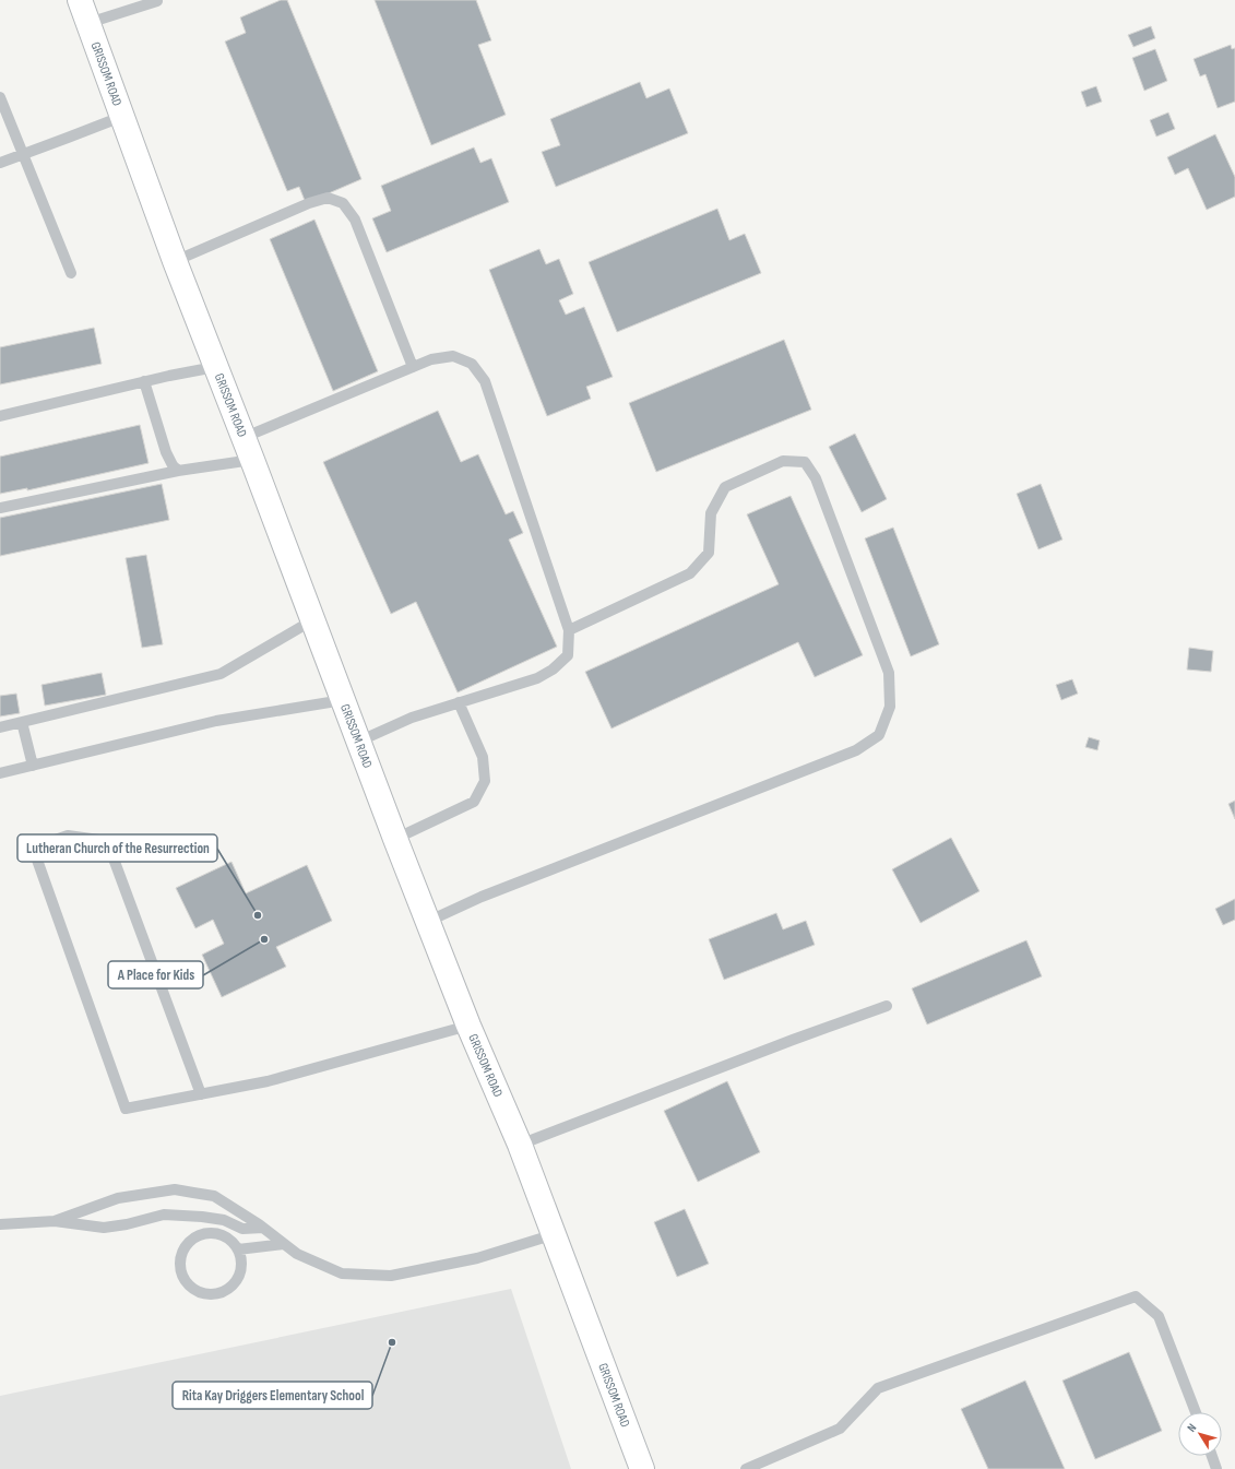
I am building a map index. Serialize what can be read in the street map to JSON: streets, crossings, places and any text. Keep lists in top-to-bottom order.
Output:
{
  "streets": {
    "main road": ["GRISSOM ROAD"]
  },
  "places": ["Lutheran Church of the Resurrection", "A Place for Kids", "Rita Kay Driggers Elementary School"],
  "north": "top left"
}
